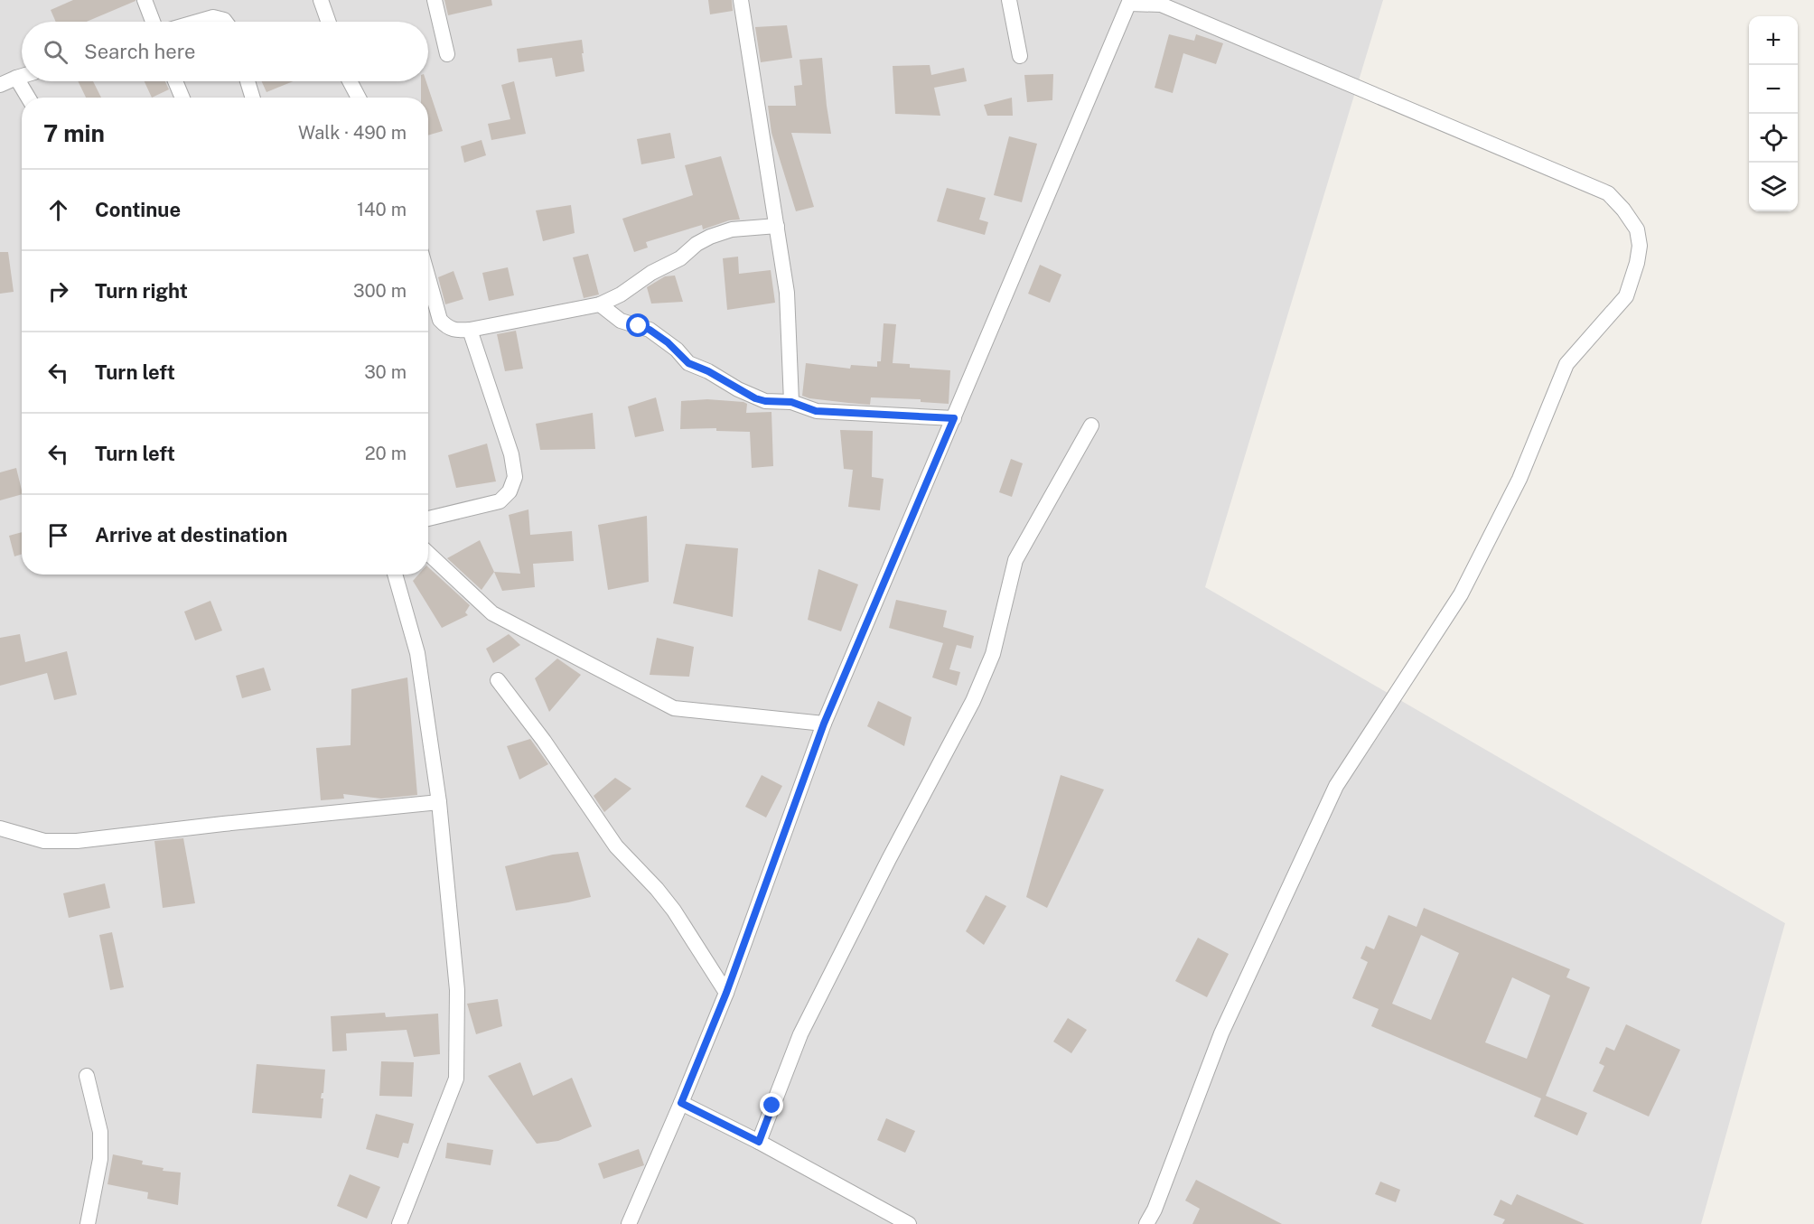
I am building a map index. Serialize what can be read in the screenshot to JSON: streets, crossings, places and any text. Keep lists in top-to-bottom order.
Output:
{
  "page": {
    "map_buttons": ["+", "−"],
    "search": "Search here",
    "heading": ["7 min", "Walk · 490 m"],
    "list": [
      ["Continue", "140 m"],
      ["Turn right", "300 m"],
      ["Turn left", "30 m"],
      ["Turn left", "20 m"],
      "Arrive at destination"
    ]
  }
}
